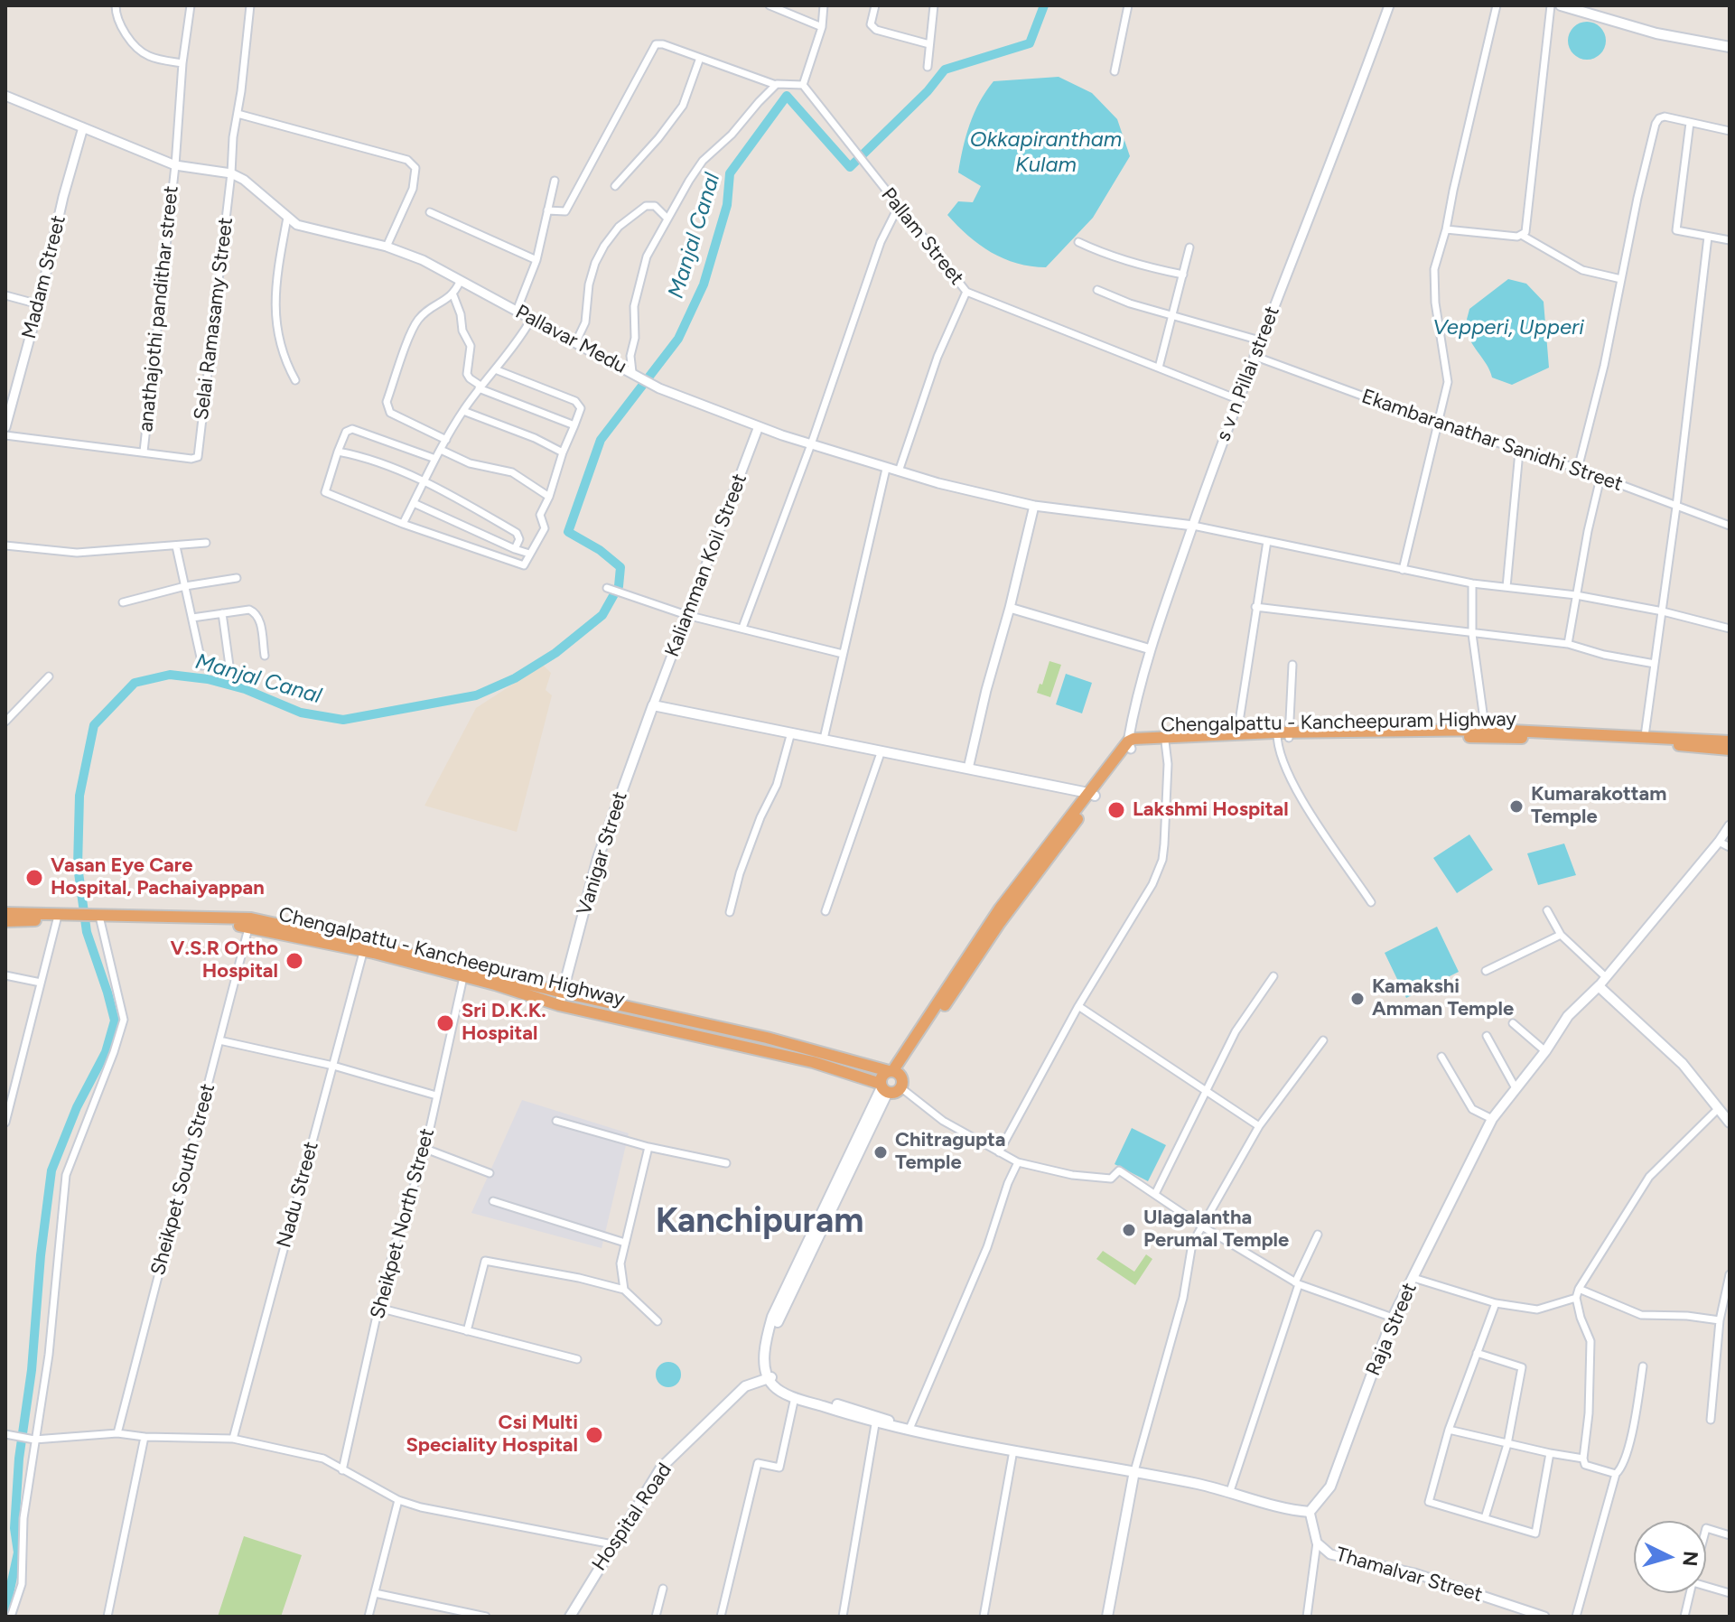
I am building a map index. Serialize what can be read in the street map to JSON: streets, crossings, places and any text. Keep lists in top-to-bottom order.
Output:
{
  "streets": {
    "highway": ["Chengalpattu - Kancheepuram Highway"],
    "main road": ["Vanigar Street", "Raja Street", "Hospital Road"],
    "street": [
      "Pallam Street",
      "Madam Street",
      "anathajothi pandithar street",
      "Selai Ramasamy Street",
      "Pallavar Medu",
      "s v n Pillai street",
      "Ekambaranathar Sanidhi Street",
      "Kaliamman Koil Street",
      "Sheikpet South Street",
      "Nadu Street",
      "Sheikpet North Street",
      "Thamalvar Street"
    ]
  },
  "crossings": [
    ["Pallam Street", "s v n Pillai street"],
    ["anathajothi pandithar street", "Selai Ramasamy Street"],
    ["Selai Ramasamy Street", "Pallavar Medu"],
    ["Pallavar Medu", "s v n Pillai street"],
    ["Pallavar Medu", "Kaliamman Koil Street"],
    ["s v n Pillai street", "Ekambaranathar Sanidhi Street"],
    ["s v n Pillai street", "Chengalpattu - Kancheepuram Highway"],
    ["Kaliamman Koil Street", "Vanigar Street"],
    ["Chengalpattu - Kancheepuram Highway", "Vanigar Street"],
    ["Chengalpattu - Kancheepuram Highway", "Nadu Street"],
    ["Chengalpattu - Kancheepuram Highway", "Sheikpet North Street"]
  ],
  "districts": ["Kanchipuram"],
  "water": ["Okkapirantham Kulam", "Manjal Canal", "Vepperi, Upperi"],
  "places": [
    "Kumarakottam Temple",
    "Lakshmi Hospital",
    "Vasan Eye Care Hospital, Pachaiyappan",
    "V.S.R Ortho Hospital",
    "Kamakshi Amman Temple",
    "Sri D.K.K. Hospital",
    "Chitragupta Temple",
    "Ulagalantha Perumal Temple",
    "Csi Multi Speciality Hospital"
  ],
  "north": "right"
}
